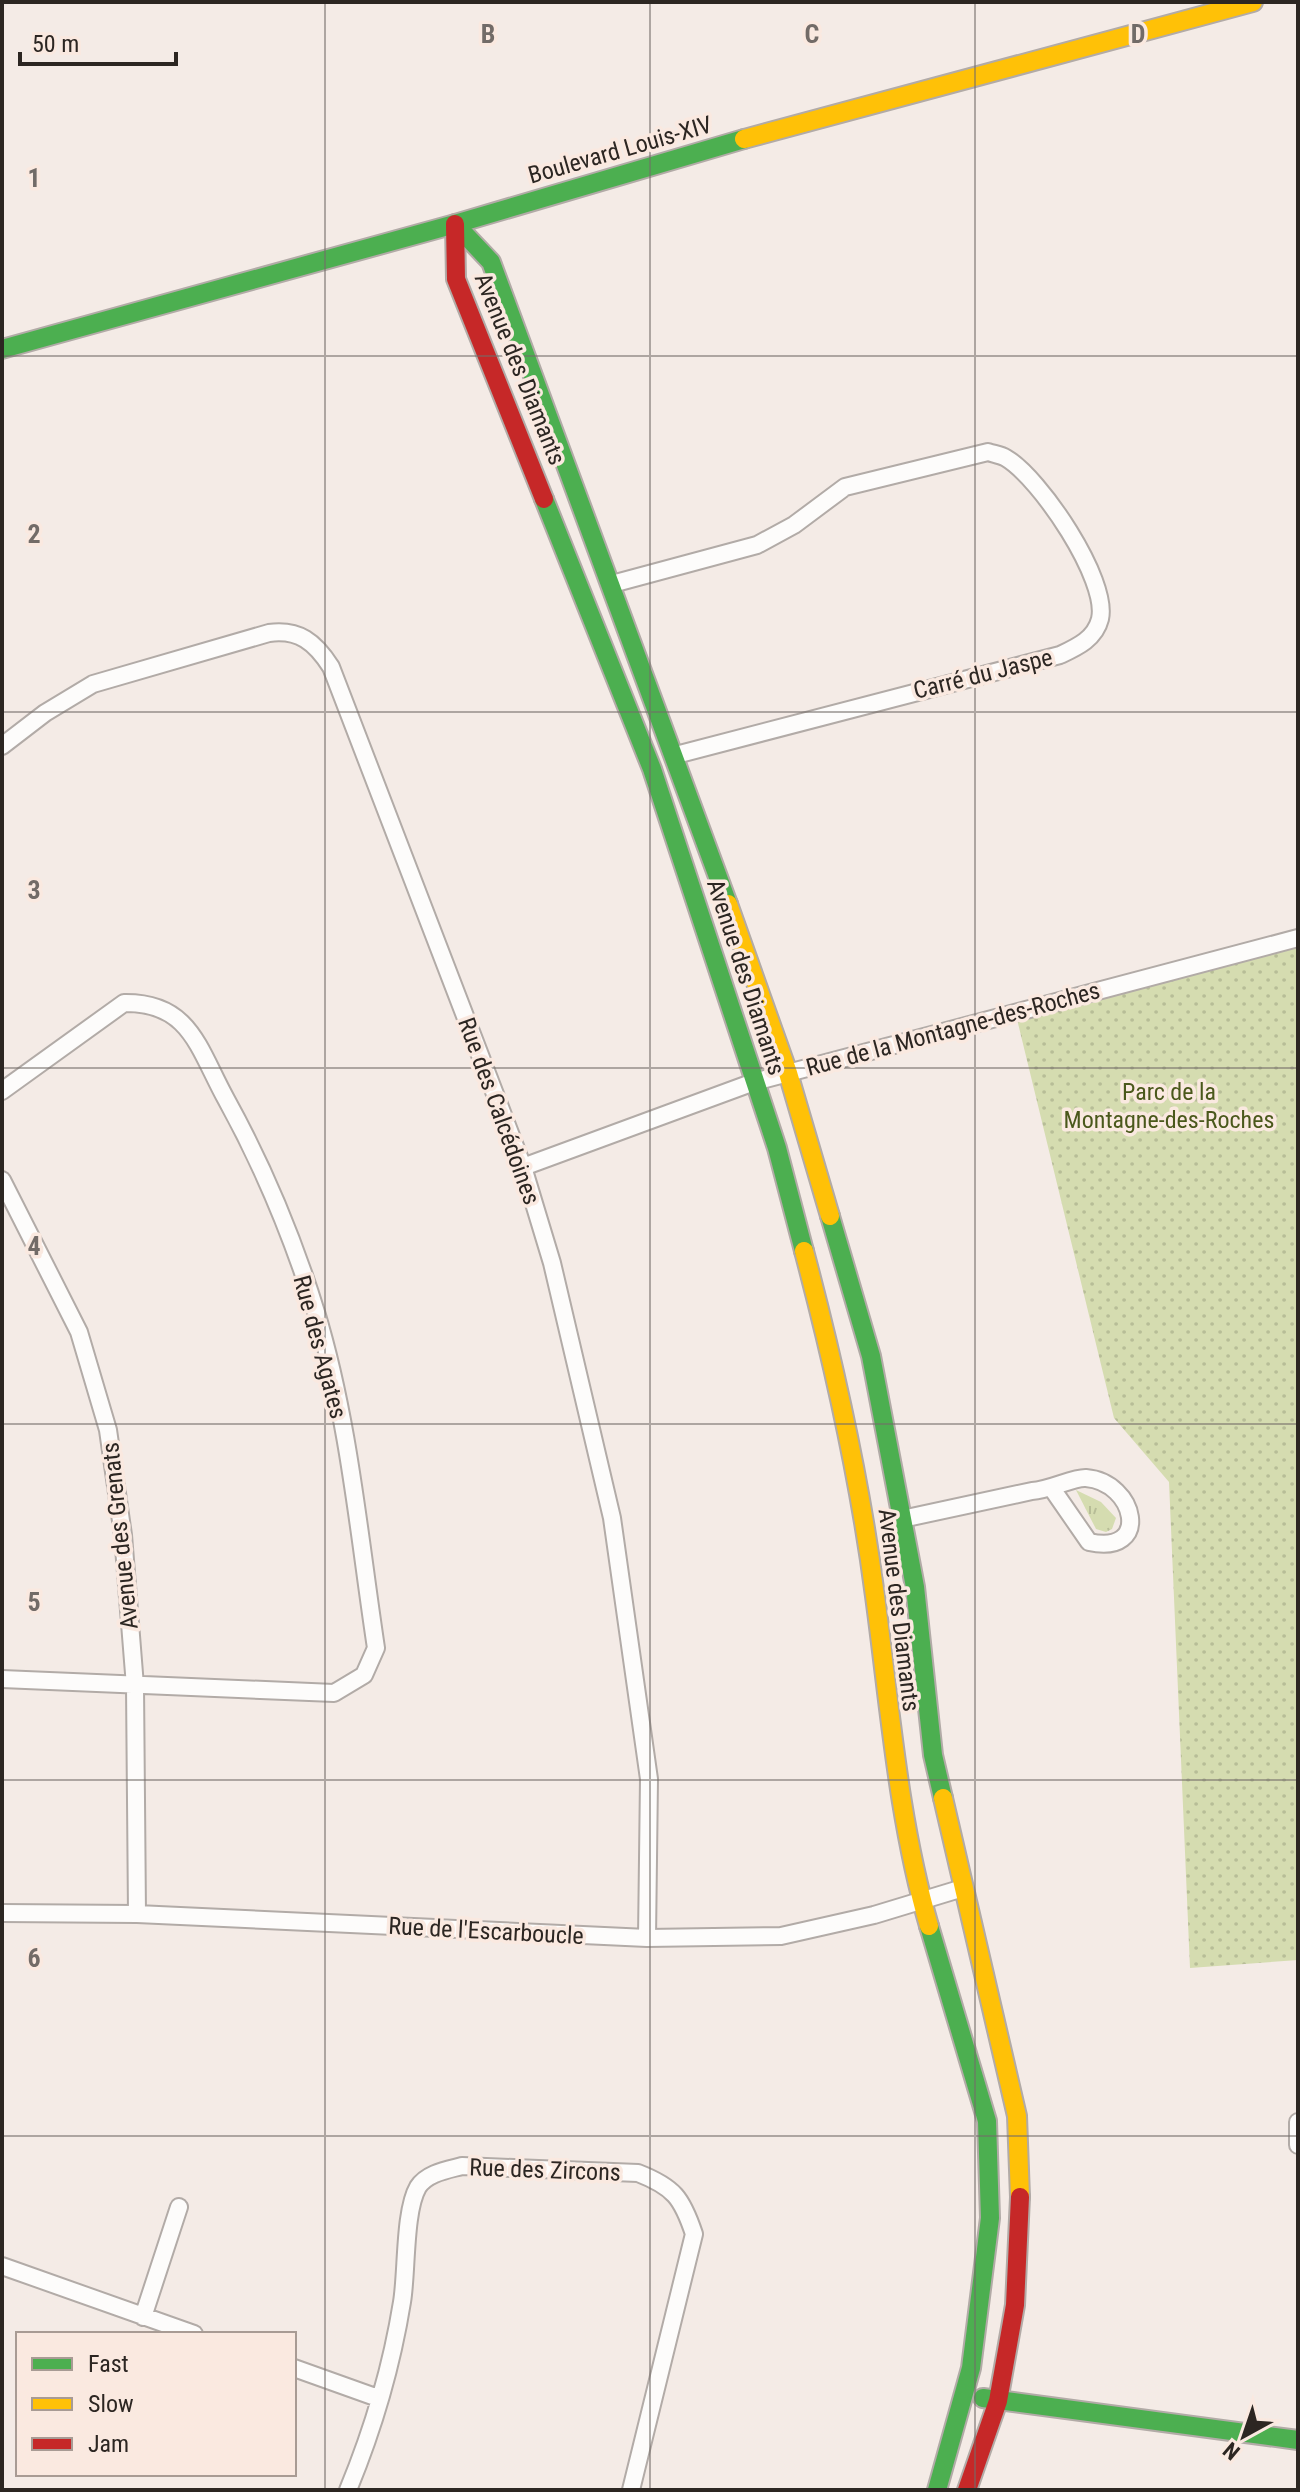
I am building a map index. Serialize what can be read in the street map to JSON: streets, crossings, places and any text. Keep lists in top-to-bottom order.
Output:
{
  "streets": {
    "street": [
      "Boulevard Louis-XIV",
      "Avenue des Diamants",
      "Carré du Jaspe",
      "Rue de la Montagne-des-Roches",
      "Rue des Calcédoines",
      "Rue des Agates",
      "Avenue des Grenats",
      "Rue de l'Escarboucle",
      "Rue des Zircons"
    ]
  },
  "crossings": [
    ["Boulevard Louis-XIV", "Avenue des Diamants"],
    ["Avenue des Diamants", "Carré du Jaspe"],
    ["Avenue des Diamants", "Rue de la Montagne-des-Roches"],
    ["Avenue des Diamants", "Rue de l'Escarboucle"],
    ["Rue de la Montagne-des-Roches", "Rue des Calcédoines"],
    ["Rue des Calcédoines", "Rue de l'Escarboucle"],
    ["Rue des Agates", "Avenue des Grenats"],
    ["Avenue des Grenats", "Rue de l'Escarboucle"]
  ],
  "parks": ["Parc de la Montagne-des-Roches"],
  "legend": ["Fast", "Slow", "Jam"],
  "scale_bar": "50 m",
  "north": "bottom left",
  "grid": {
    "columns": ["B", "C", "D"],
    "rows": [
      "1",
      "2",
      "3",
      "4",
      "5",
      "6"
    ]
  }
}
